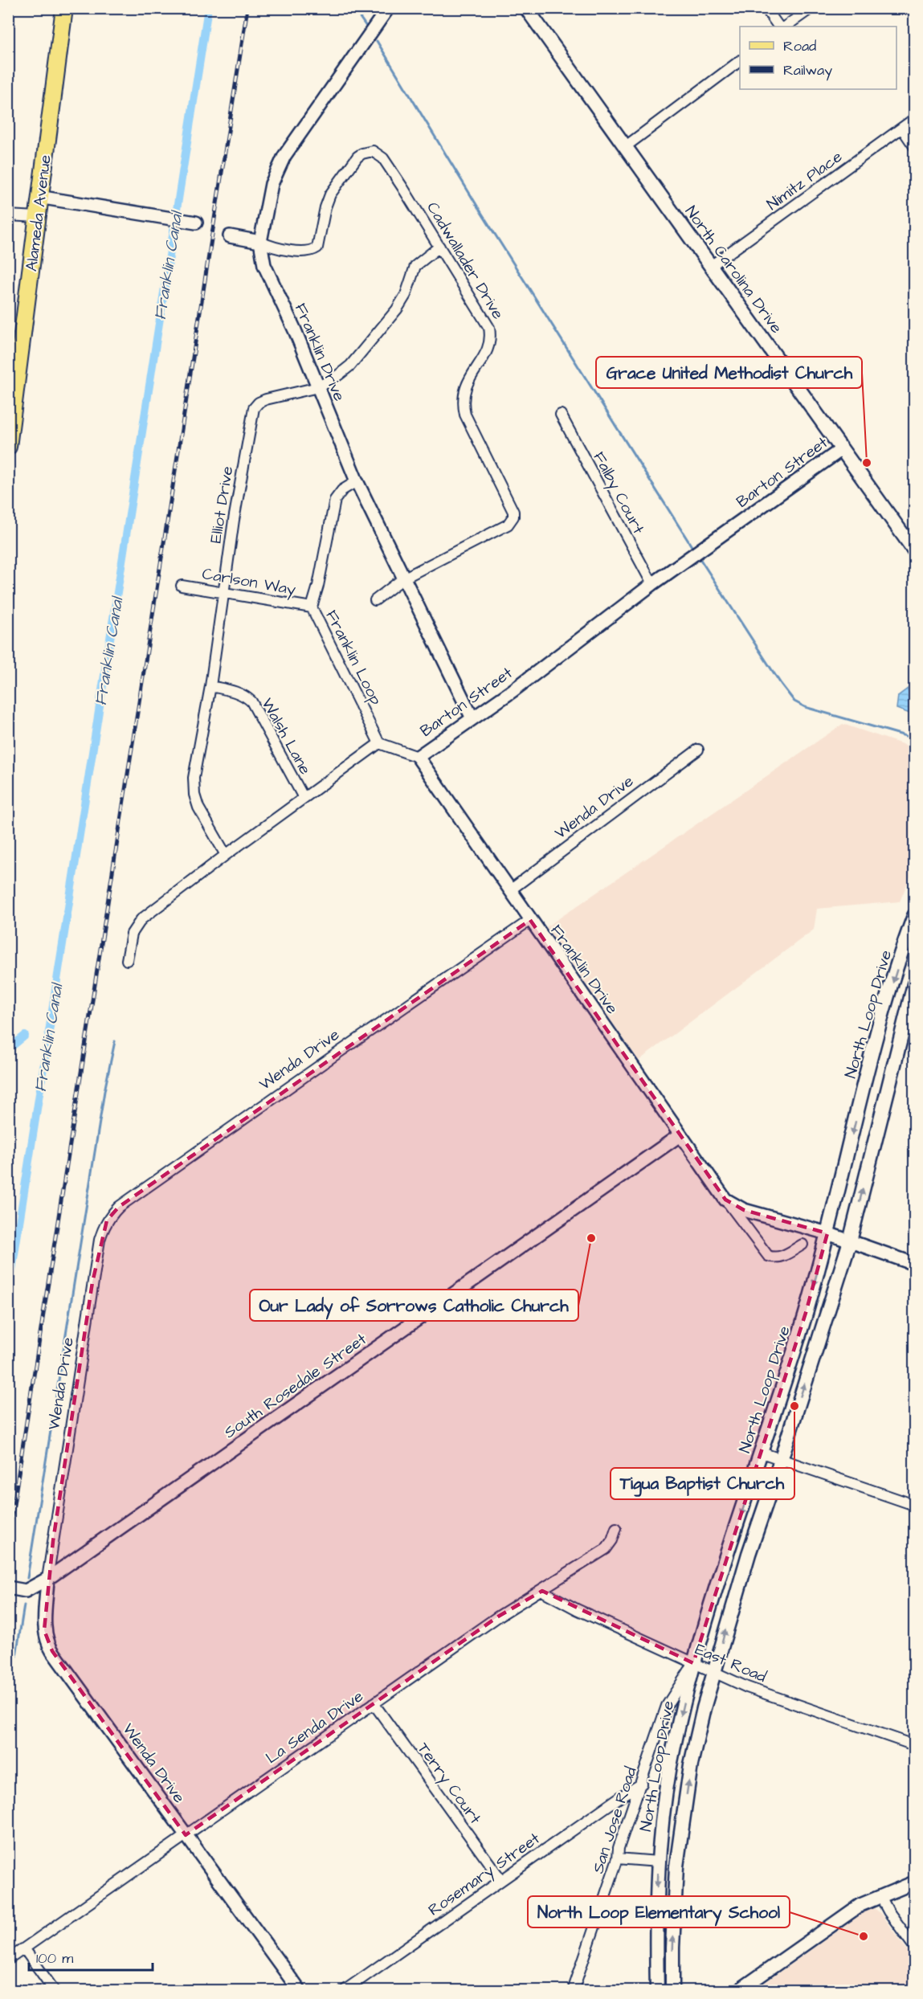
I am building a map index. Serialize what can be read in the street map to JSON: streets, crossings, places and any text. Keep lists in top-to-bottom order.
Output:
{
  "streets": {
    "main road": ["Alameda Avenue", "North Carolina Drive", "North Loop Drive"],
    "street": [
      "Nimitz Place",
      "Cadwallader Drive",
      "Franklin Drive",
      "Barton Street",
      "Falby Court",
      "Elliot Drive",
      "Carlson Way",
      "Franklin Loop",
      "Walsh Lane",
      "Wenda Drive",
      "South Rosedale Street",
      "East Road",
      "La Senda Drive",
      "Terry Court",
      "San Jose Road",
      "Rosemary Street"
    ]
  },
  "crossings": [
    ["Nimitz Place", "North Carolina Drive"],
    ["Cadwallader Drive", "Franklin Drive"],
    ["Cadwallader Drive", "Elliot Drive"],
    ["North Carolina Drive", "Barton Street"],
    ["Franklin Drive", "Barton Street"],
    ["Franklin Drive", "Elliot Drive"],
    ["Franklin Drive", "Franklin Loop"],
    ["Franklin Drive", "Wenda Drive"],
    ["Franklin Drive", "North Loop Drive"],
    ["Franklin Drive", "South Rosedale Street"],
    ["Barton Street", "Falby Court"],
    ["Barton Street", "Franklin Loop"],
    ["Elliot Drive", "Carlson Way"],
    ["Elliot Drive", "Walsh Lane"],
    ["Carlson Way", "Franklin Loop"],
    ["Wenda Drive", "South Rosedale Street"],
    ["Wenda Drive", "La Senda Drive"],
    ["North Loop Drive", "East Road"],
    ["North Loop Drive", "San Jose Road"],
    ["East Road", "La Senda Drive"],
    ["East Road", "San Jose Road"],
    ["La Senda Drive", "Terry Court"],
    ["Terry Court", "Rosemary Street"],
    ["San Jose Road", "Rosemary Street"]
  ],
  "water": ["Franklin Canal"],
  "places": [
    "Grace United Methodist Church",
    "Our Lady of Sorrows Catholic Church",
    "Tigua Baptist Church",
    "North Loop Elementary School"
  ],
  "legend": ["Road", "Railway"],
  "scale_bar": "100 m"
}
